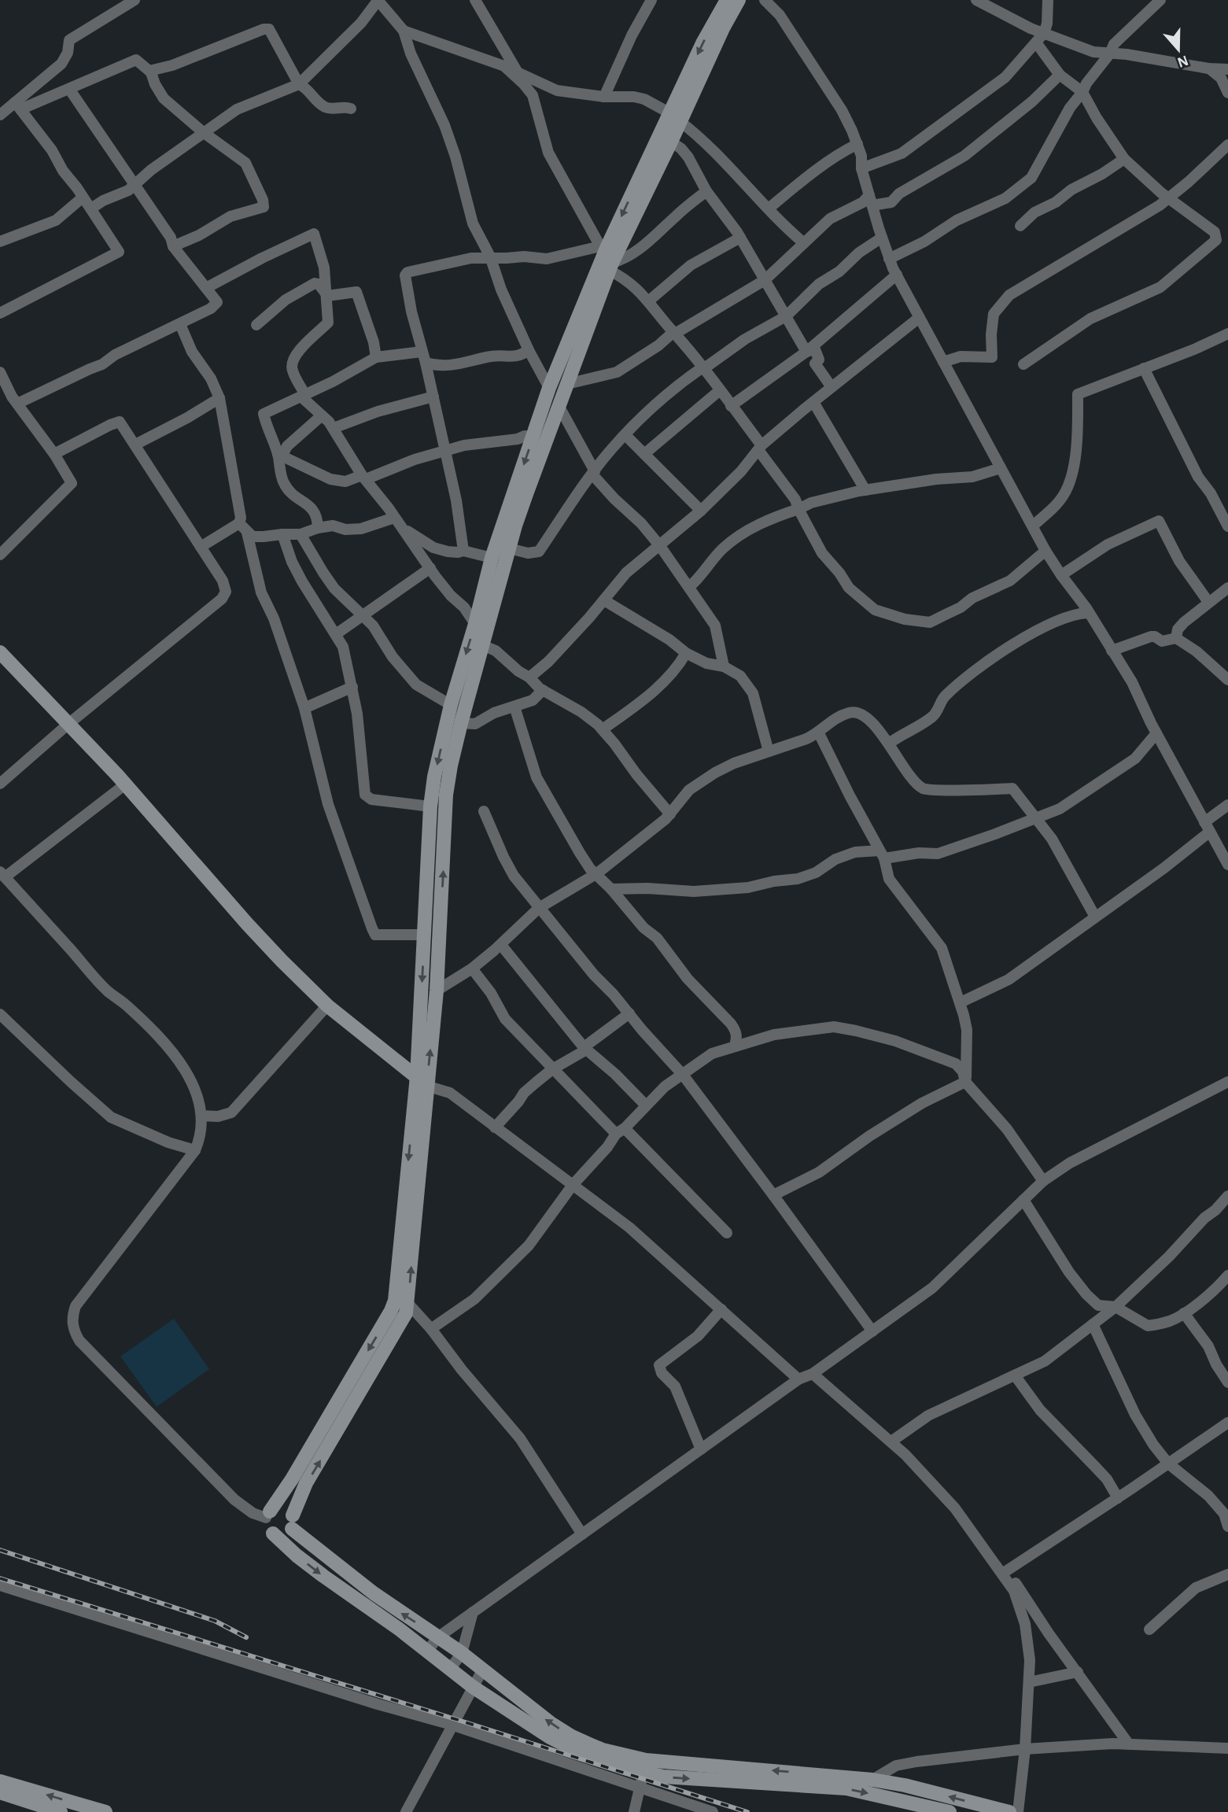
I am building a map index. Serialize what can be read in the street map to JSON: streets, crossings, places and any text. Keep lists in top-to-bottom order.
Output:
{
  "north": "bottom"
}
